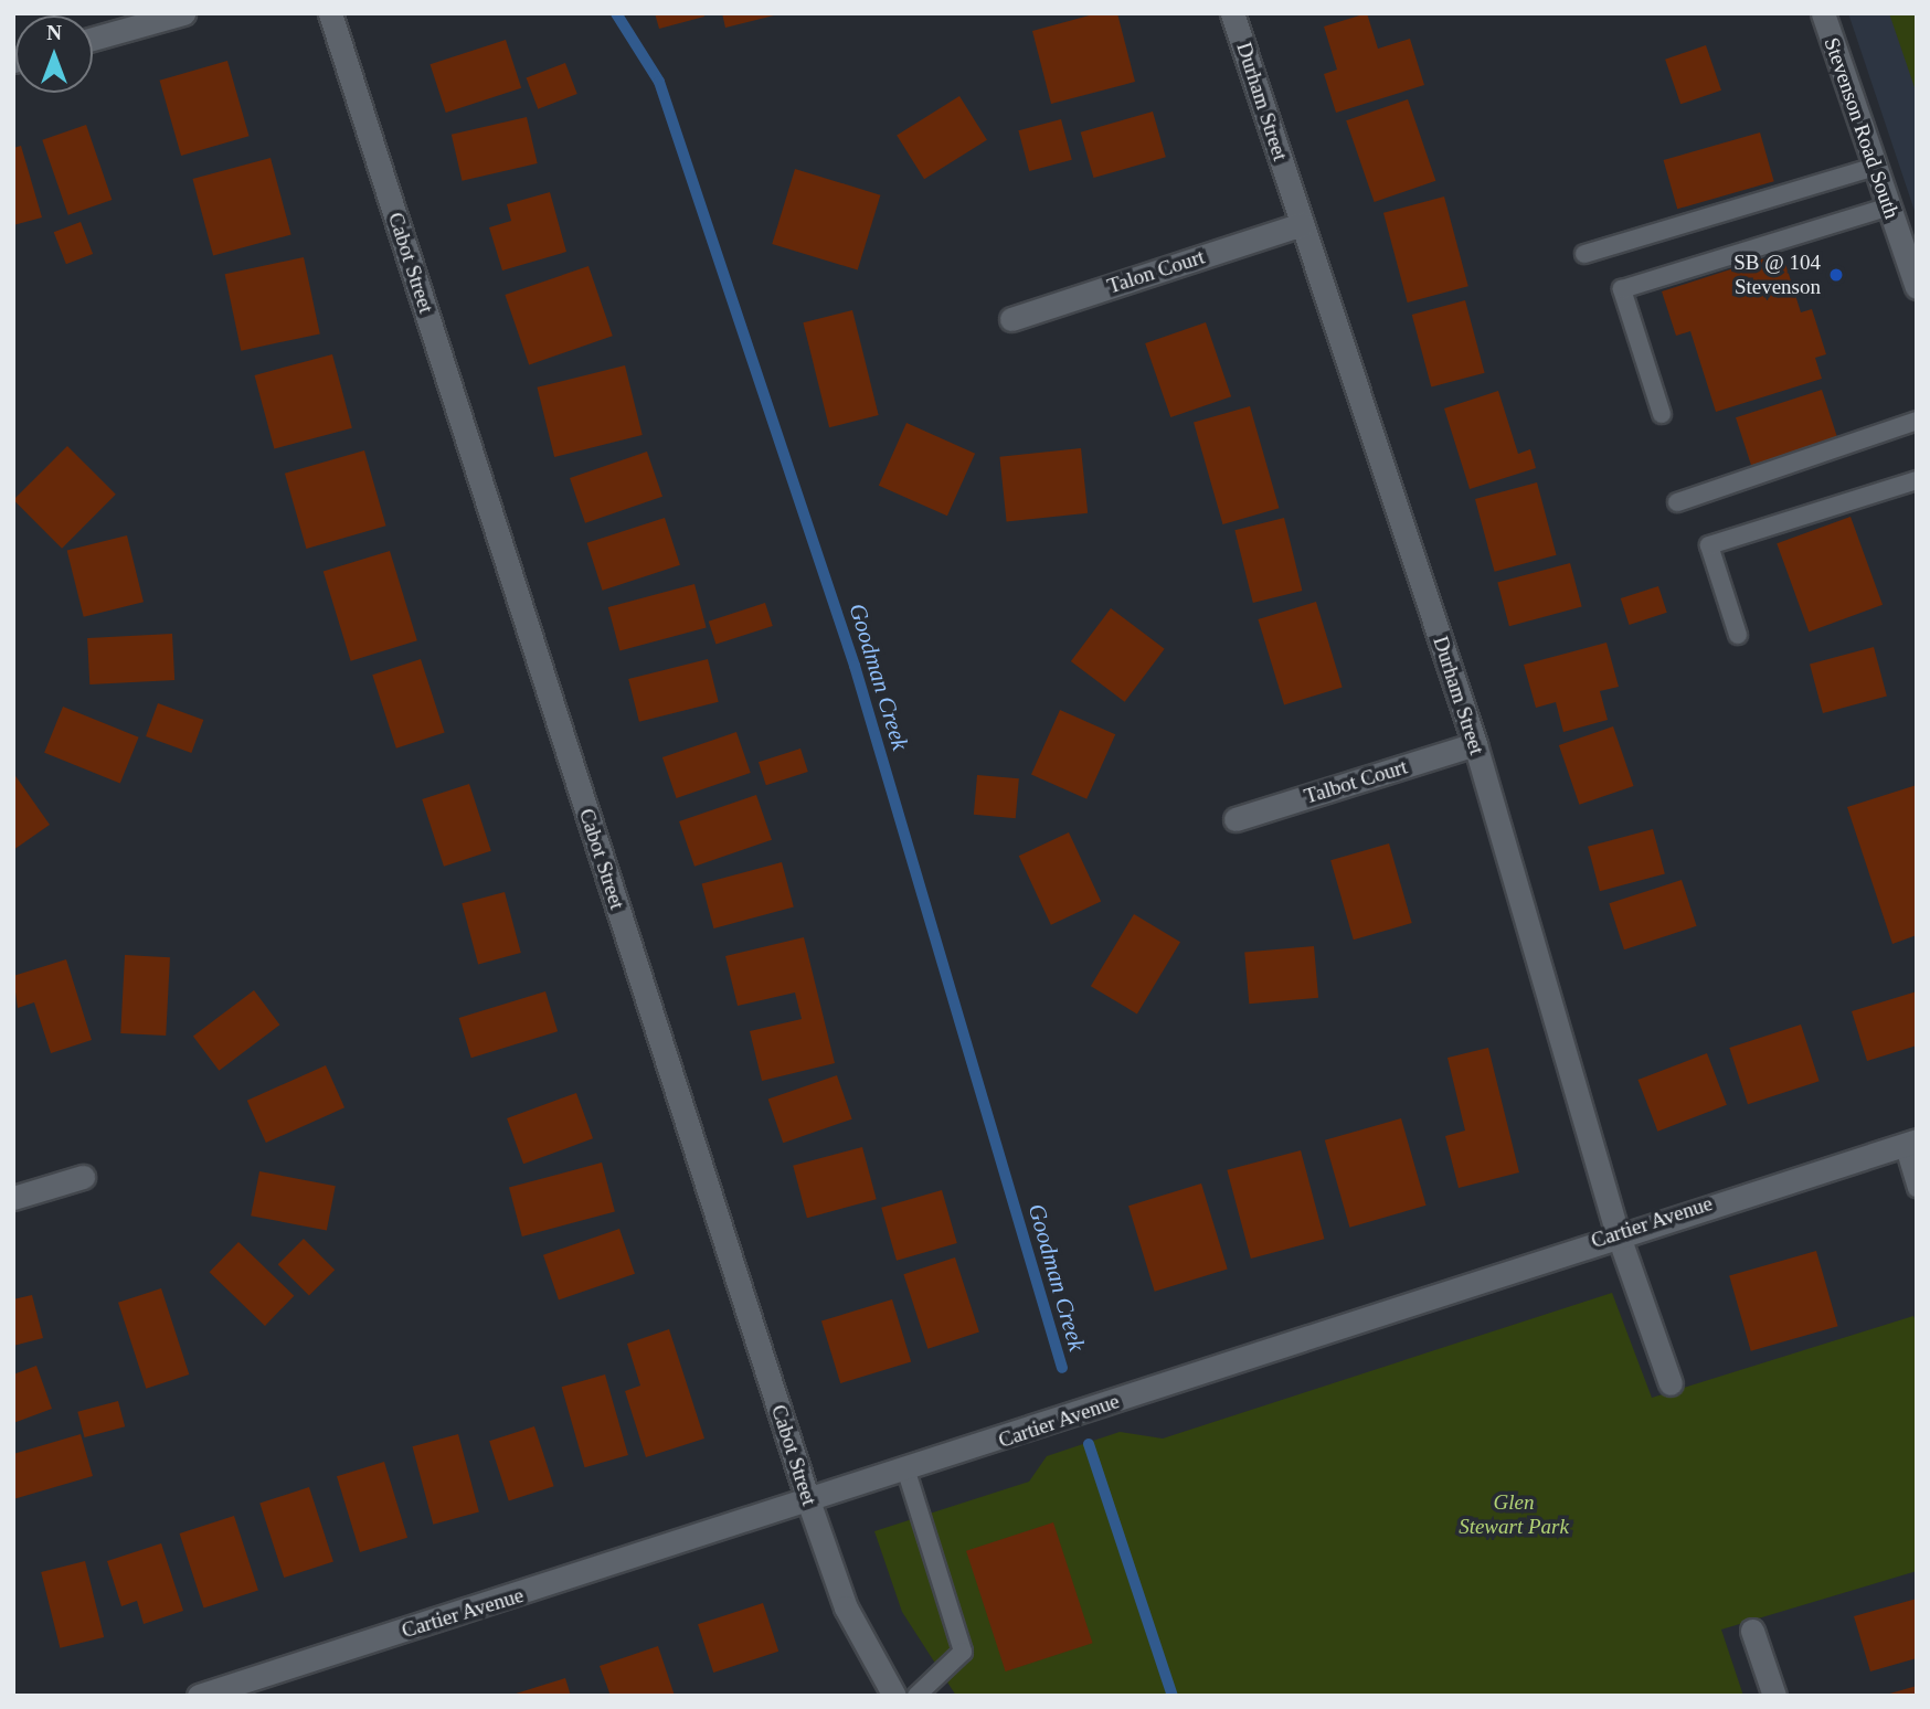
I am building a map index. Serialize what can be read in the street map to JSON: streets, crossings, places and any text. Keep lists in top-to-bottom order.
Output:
{
  "streets": {
    "street": [
      "Durham Street",
      "Stevenson Road South",
      "Cabot Street",
      "Talon Court",
      "Talbot Court",
      "Cartier Avenue"
    ]
  },
  "crossings": [
    ["Durham Street", "Talon Court"],
    ["Durham Street", "Talbot Court"],
    ["Durham Street", "Cartier Avenue"],
    ["Cabot Street", "Cartier Avenue"]
  ],
  "water": ["Goodman Creek"],
  "parks": ["Glen Stewart Park"],
  "places": ["SB @ 104 Stevenson"],
  "north": "top"
}
